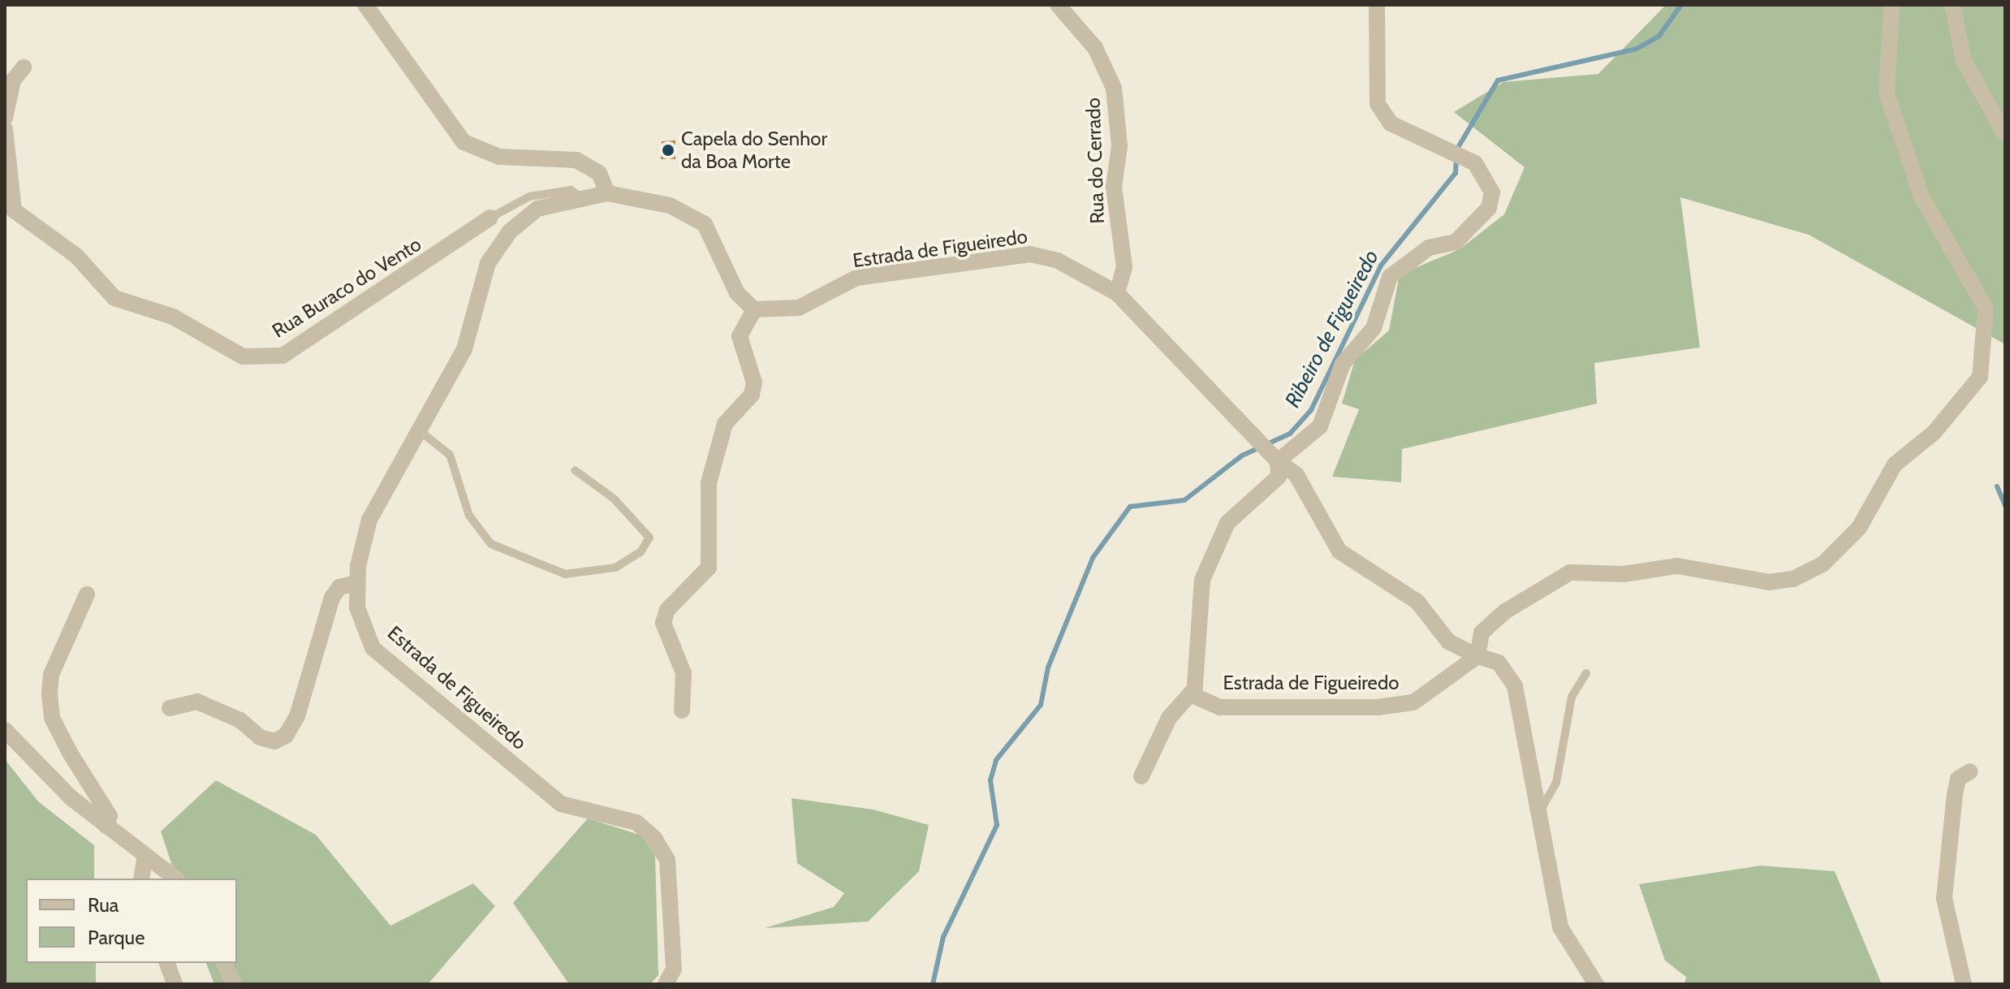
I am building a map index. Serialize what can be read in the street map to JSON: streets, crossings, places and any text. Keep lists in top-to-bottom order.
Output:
{
  "streets": {
    "street": ["Rua do Cerrado", "Estrada de Figueiredo", "Rua Buraco do Vento"]
  },
  "crossings": [
    ["Rua do Cerrado", "Estrada de Figueiredo"],
    ["Estrada de Figueiredo", "Rua Buraco do Vento"]
  ],
  "water": ["Ribeiro de Figueiredo"],
  "places": ["Capela do Senhor da Boa Morte"],
  "legend": ["Rua", "Parque"]
}
